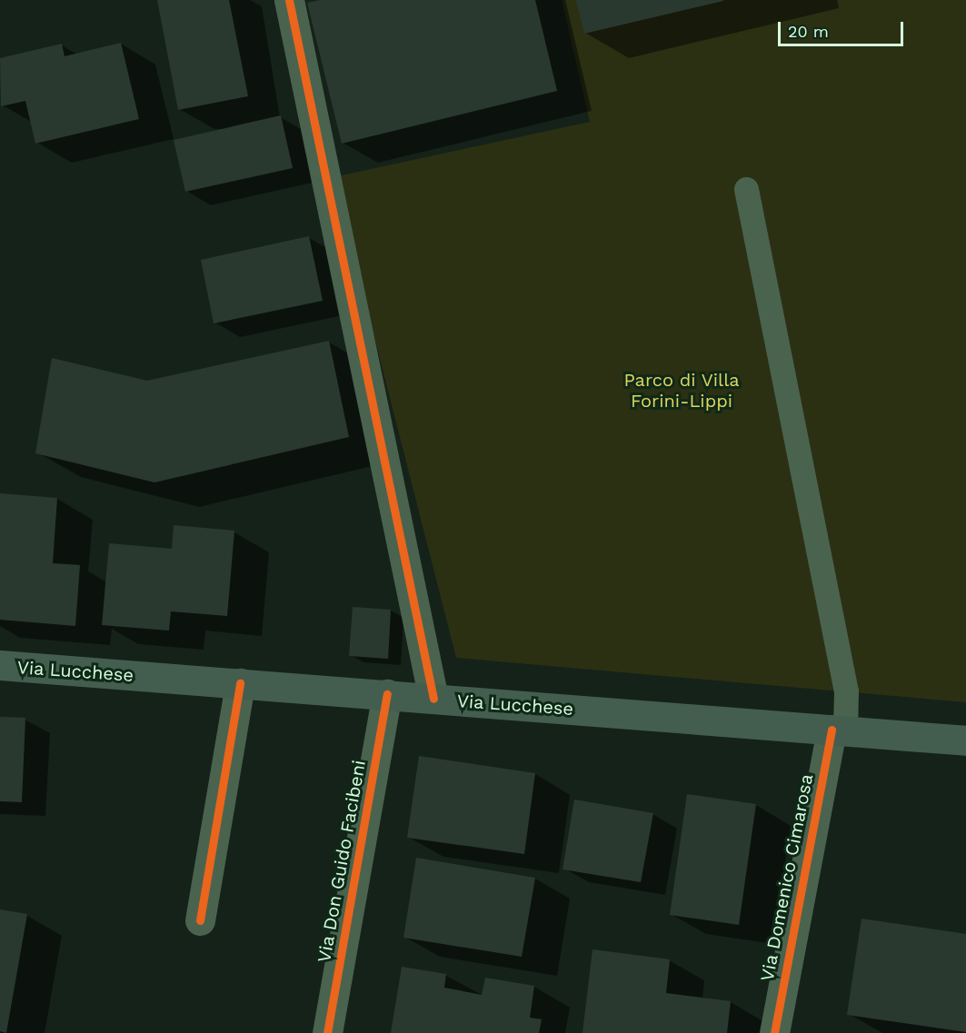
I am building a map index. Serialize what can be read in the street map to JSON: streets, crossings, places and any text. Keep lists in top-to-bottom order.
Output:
{
  "streets": {
    "main road": ["Via Lucchese"],
    "street": ["Via Don Guido Facibeni", "Via Domenico Cimarosa"]
  },
  "crossings": [
    ["Via Lucchese", "Via Don Guido Facibeni"],
    ["Via Lucchese", "Via Domenico Cimarosa"]
  ],
  "parks": ["Parco di Villa Forini-Lippi"],
  "scale_bar": "20 m"
}
